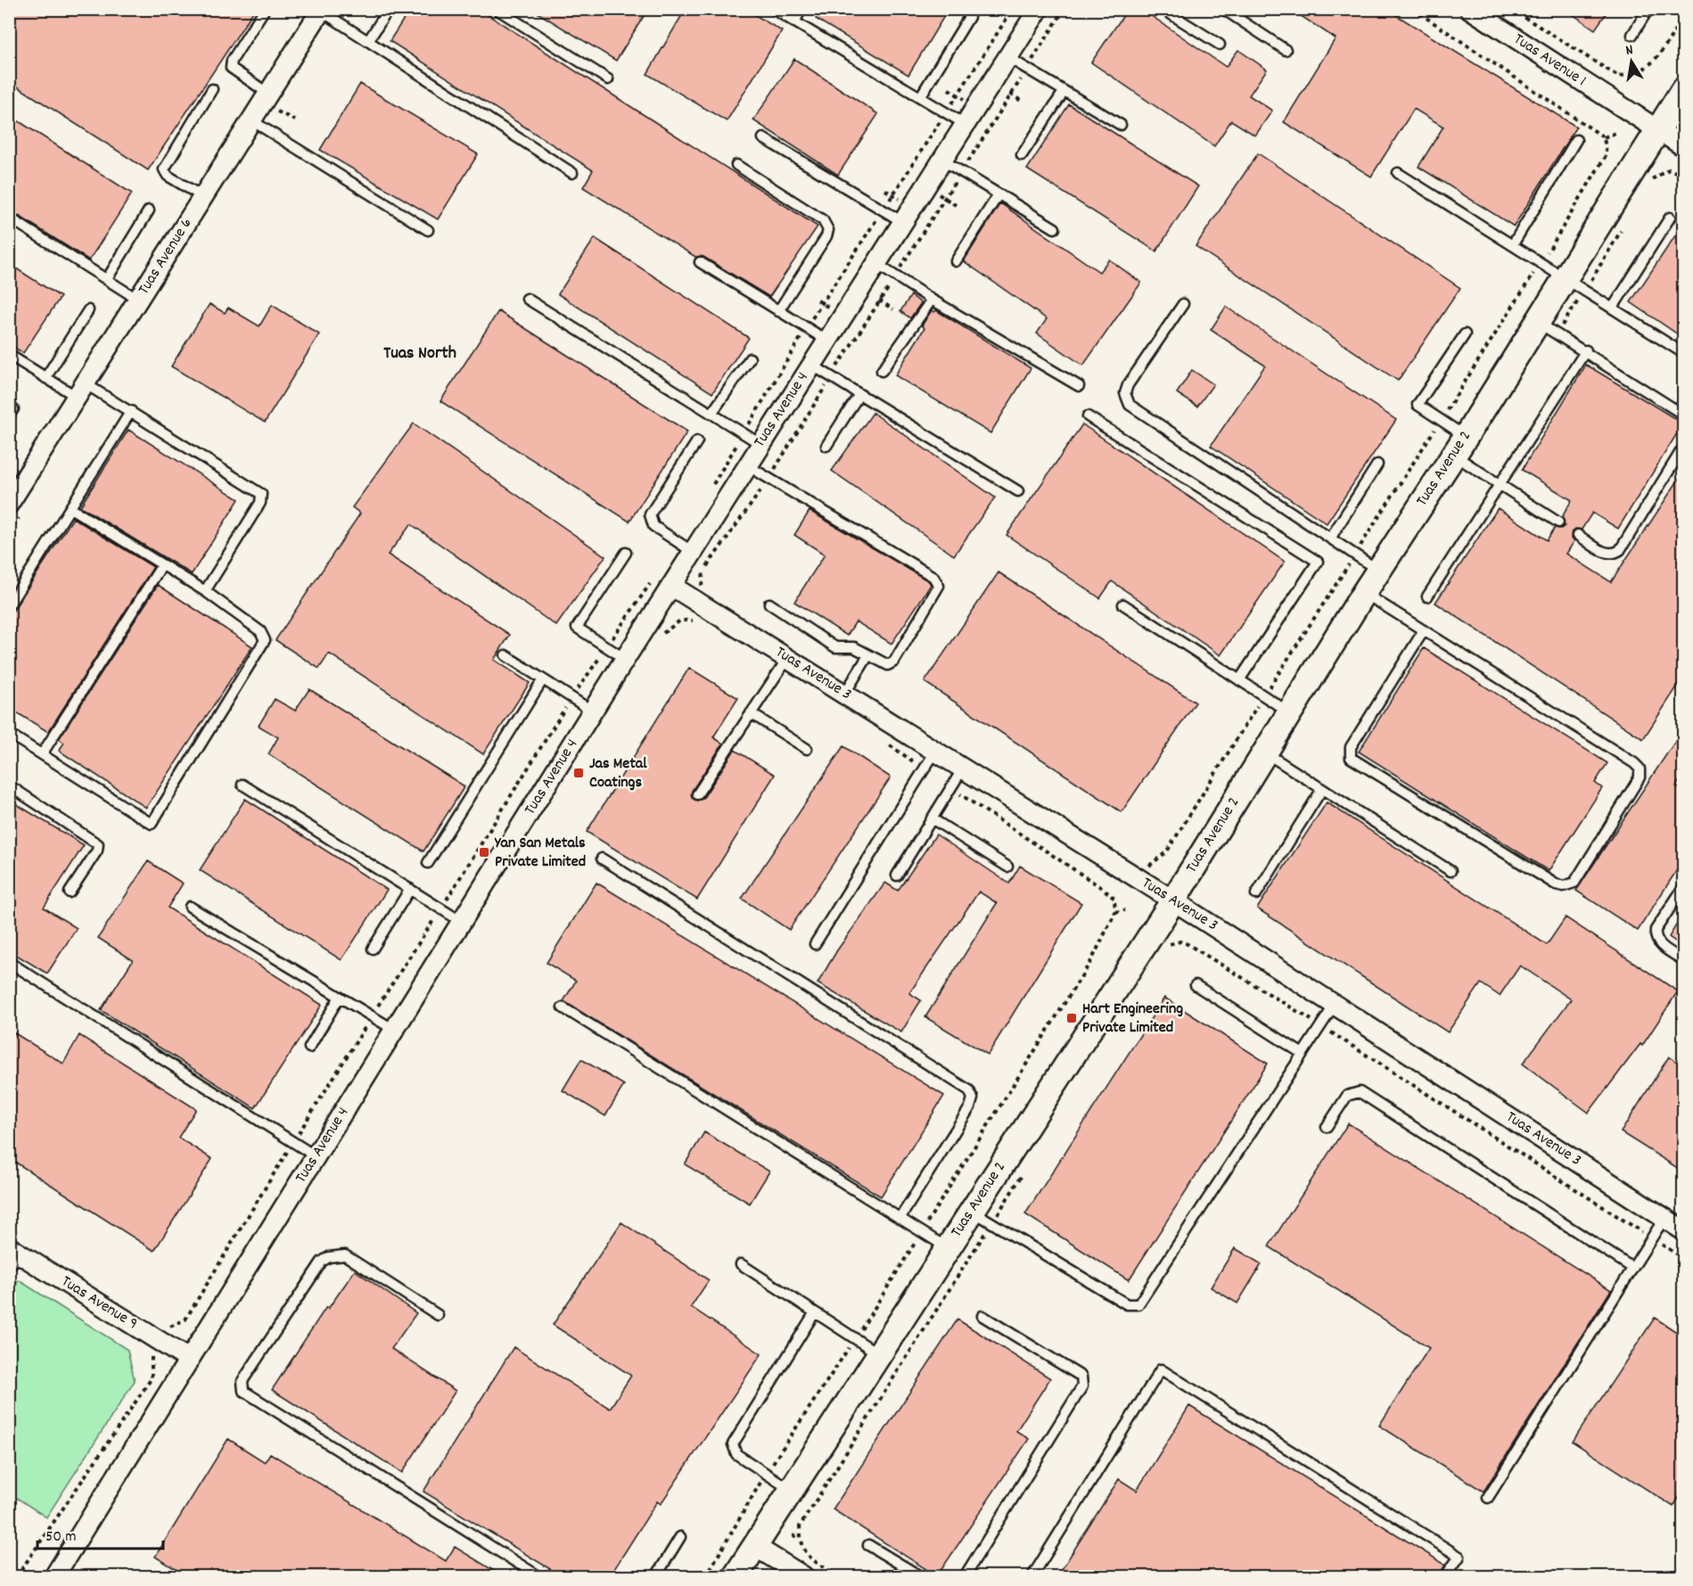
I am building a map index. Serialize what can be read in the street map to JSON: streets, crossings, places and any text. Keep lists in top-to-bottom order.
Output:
{
  "streets": {
    "street": [
      "Tuas Avenue 1",
      "Tuas Avenue 6",
      "Tuas Avenue 4",
      "Tuas Avenue 2",
      "Tuas Avenue 3",
      "Tuas Avenue 9"
    ]
  },
  "crossings": [
    ["Tuas Avenue 1", "Tuas Avenue 2"],
    ["Tuas Avenue 4", "Tuas Avenue 3"],
    ["Tuas Avenue 4", "Tuas Avenue 9"],
    ["Tuas Avenue 2", "Tuas Avenue 3"]
  ],
  "districts": ["Tuas North"],
  "places": {
    "transit": ["Jas Metal Coatings", "Yan San Metals Private Limited", "Hart Engineering Private Limited"]
  },
  "scale_bar": "50 m",
  "north": "top"
}
